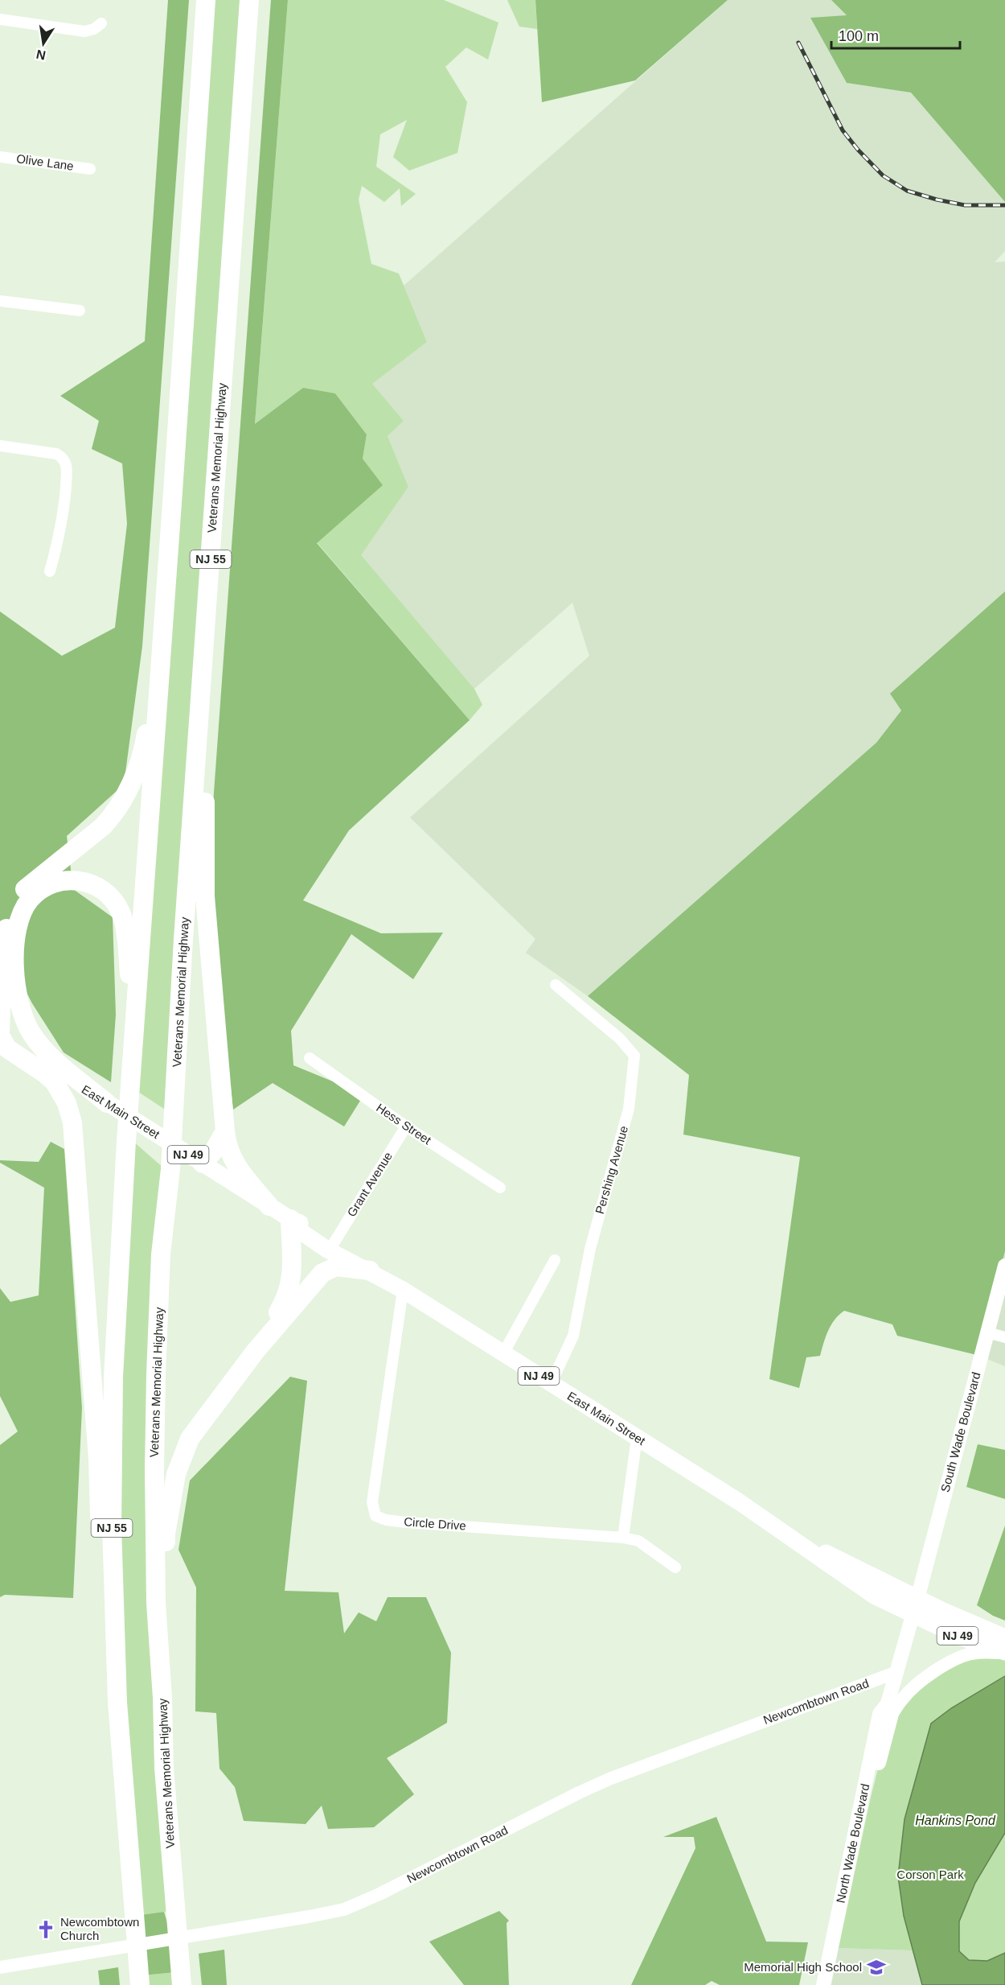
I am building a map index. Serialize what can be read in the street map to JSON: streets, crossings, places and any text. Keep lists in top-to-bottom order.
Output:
{
  "streets": {
    "highway": [
      "Veterans Memorial Highway",
      "NJ 55",
      "East Main Street",
      "NJ 49"
    ],
    "main road": ["South Wade Boulevard", "North Wade Boulevard"],
    "street": [
      "Olive Lane",
      "Hess Street",
      "Pershing Avenue",
      "Grant Avenue",
      "Circle Drive",
      "Newcombtown Road"
    ]
  },
  "crossings": [
    ["East Main Street", "Pershing Avenue"],
    ["East Main Street", "Grant Avenue"],
    ["East Main Street", "South Wade Boulevard"],
    ["East Main Street", "Circle Drive"],
    ["East Main Street", "North Wade Boulevard"],
    ["Hess Street", "Grant Avenue"],
    ["South Wade Boulevard", "North Wade Boulevard"],
    ["Newcombtown Road", "North Wade Boulevard"]
  ],
  "water": ["Hankins Pond"],
  "parks": ["Corson Park"],
  "places": {
    "church": ["Newcombtown Church"],
    "school or university": ["Memorial High School"]
  },
  "scale_bar": "100 m",
  "north": "bottom"
}
